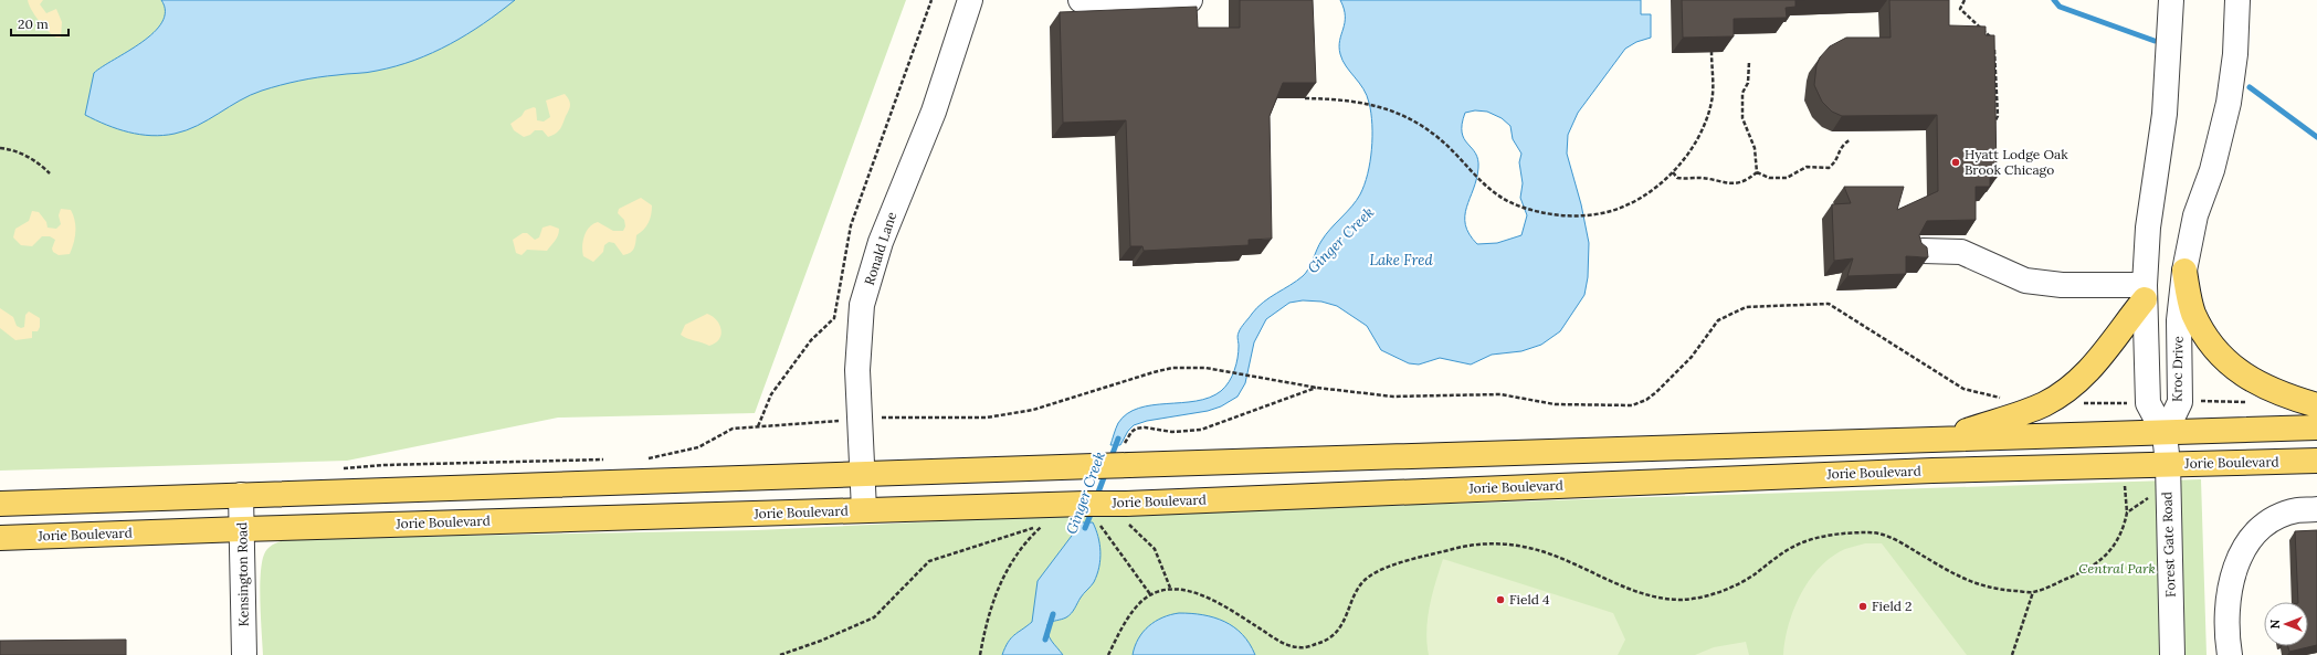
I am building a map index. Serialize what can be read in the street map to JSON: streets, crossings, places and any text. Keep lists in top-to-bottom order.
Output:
{
  "streets": {
    "main road": ["Jorie Boulevard"],
    "street": [
      "Ronald Lane",
      "Kroc Drive",
      "Forest Gate Road",
      "Kensington Road"
    ]
  },
  "crossings": [
    ["Ronald Lane", "Jorie Boulevard"],
    ["Kroc Drive", "Forest Gate Road"],
    ["Jorie Boulevard", "Forest Gate Road"],
    ["Jorie Boulevard", "Kensington Road"]
  ],
  "water": ["Ginger Creek", "Lake Fred"],
  "parks": ["Central Park"],
  "places": ["Hyatt Lodge Oak Brook Chicago", "Field 4", "Field 2"],
  "scale_bar": "20 m",
  "north": "left"
}
